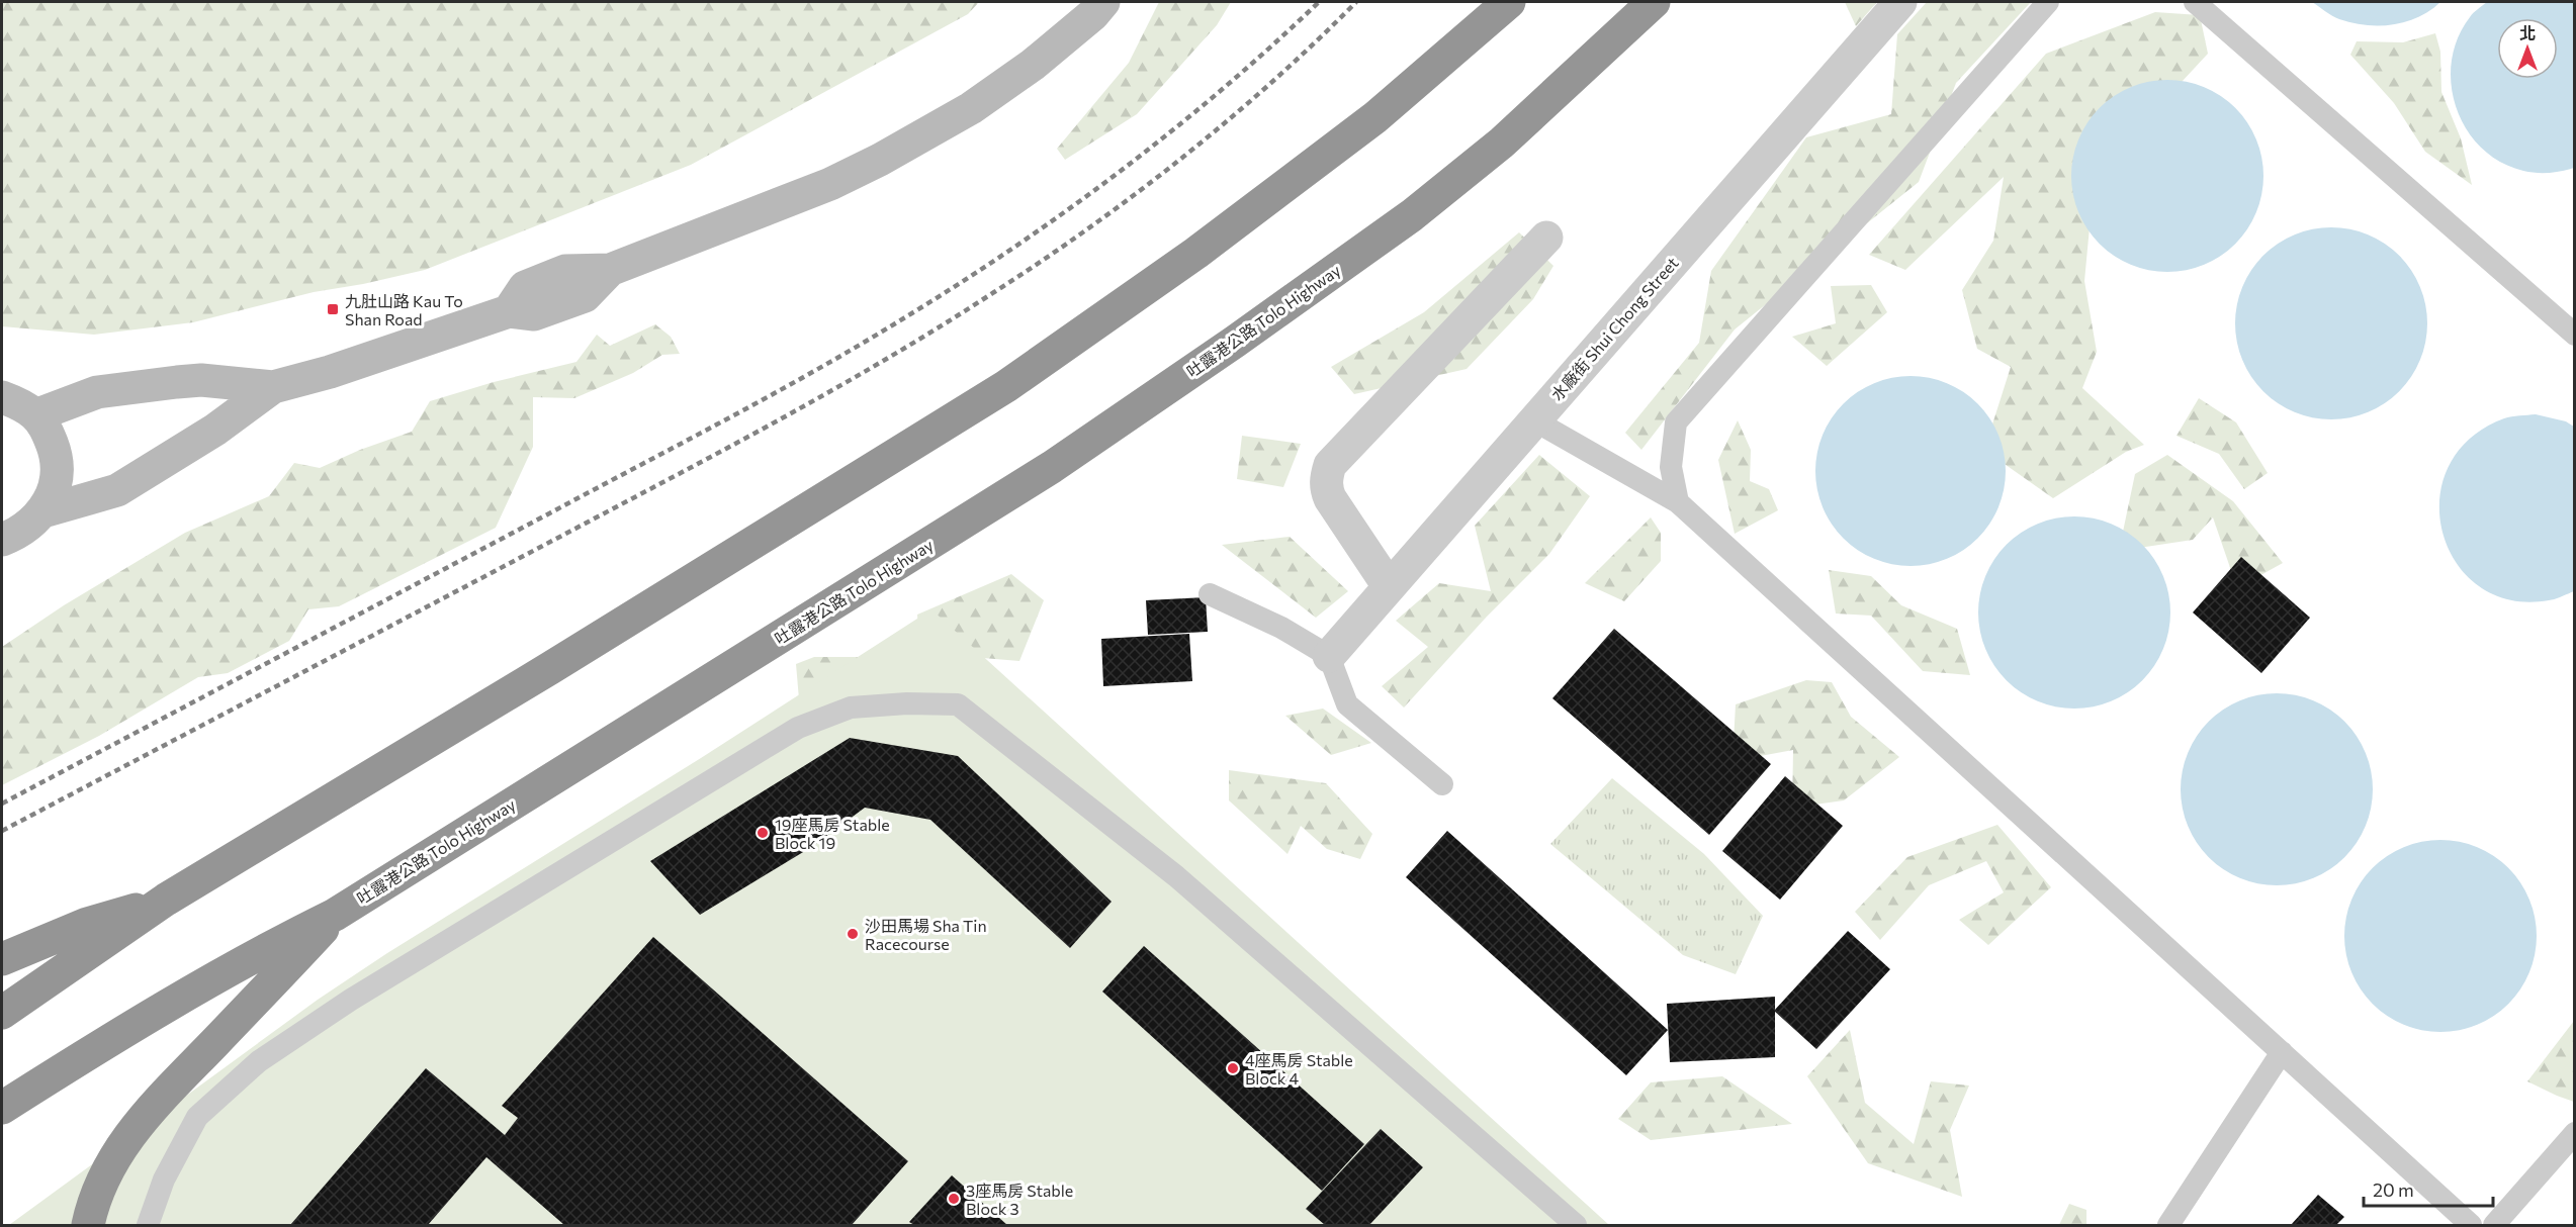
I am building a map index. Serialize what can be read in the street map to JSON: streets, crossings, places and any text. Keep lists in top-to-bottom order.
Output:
{
  "streets": {
    "highway": ["吐露港公路 Tolo Highway"],
    "street": ["水廠街 Shui Chong Street"]
  },
  "places": {
    "transit": ["九肚山路 Kau To Shan Road"],
    "other": [
      "19座馬房 Stable Block 19",
      "沙田馬場 Sha Tin Racecourse",
      "4座馬房 Stable Block 4",
      "3座馬房 Stable Block 3"
    ]
  },
  "scale_bar": "20 m",
  "north": "top"
}
